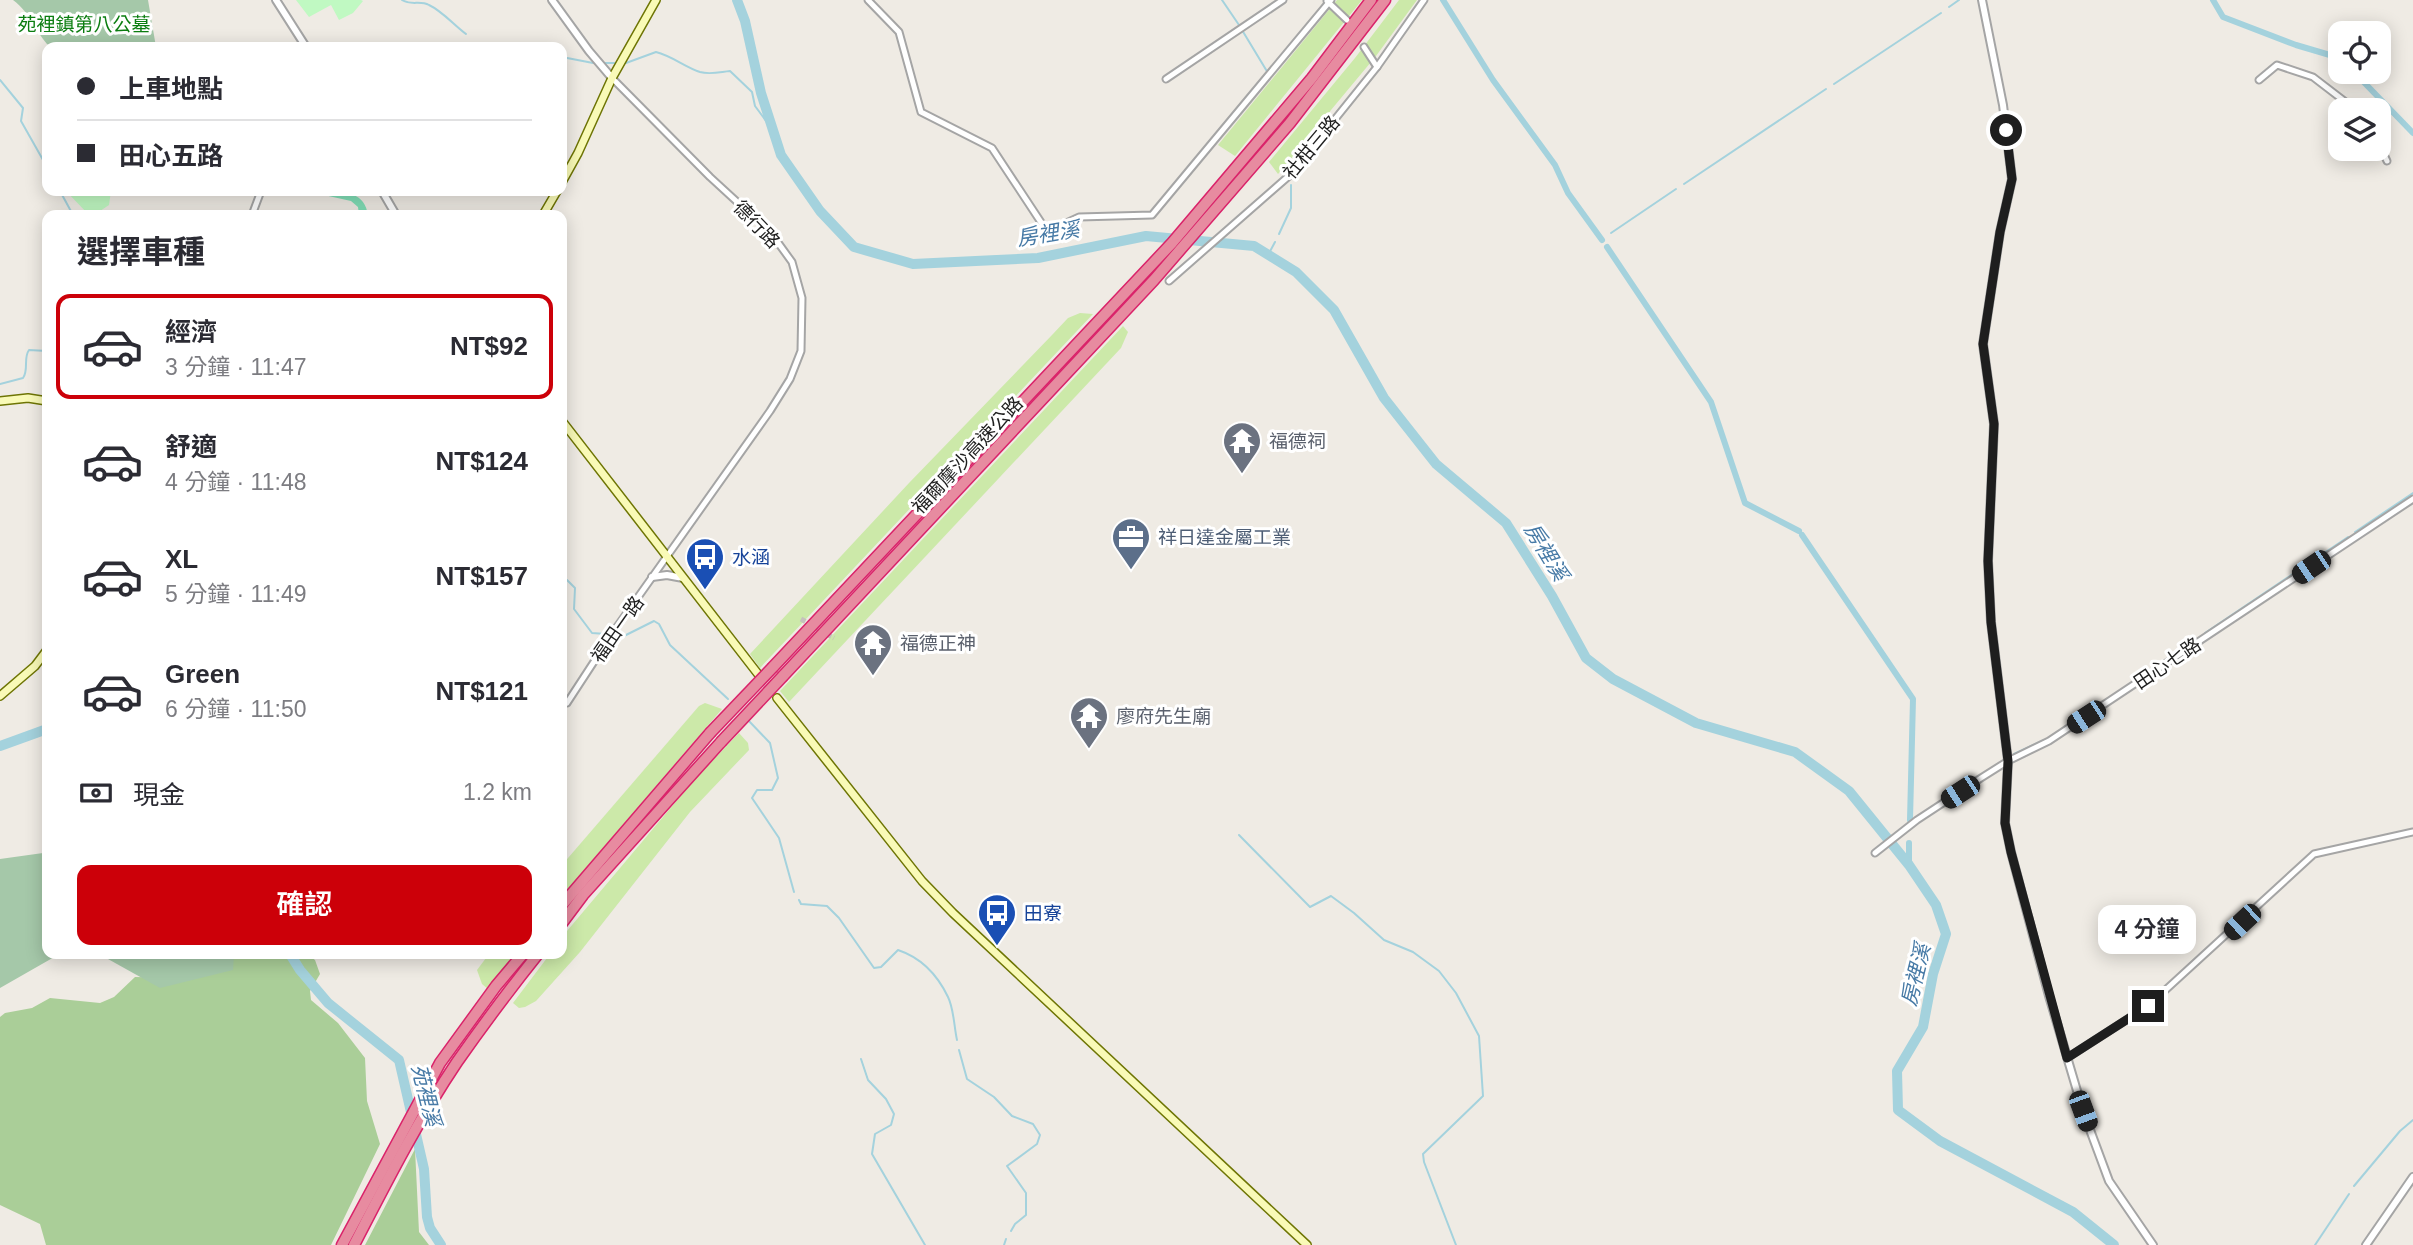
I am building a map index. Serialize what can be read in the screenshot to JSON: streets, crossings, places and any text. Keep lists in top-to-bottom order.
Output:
{
  "streets": {
    "highway": ["福爾摩沙高速公路"],
    "street": [
      "社柑三路",
      "德行路",
      "福田一路",
      "田心七路"
    ]
  },
  "crossings": [
    ["德行路", "福田一路"]
  ],
  "water": ["房裡溪", "苑裡溪"],
  "parks": ["苑裡鎮第八公墓"],
  "places": {
    "temple": ["福德祠", "福德正神", "廖府先生廟"],
    "office": ["祥日達金屬工業"],
    "bus stop": ["水涵", "田寮"]
  },
  "page": {
    "banner": ["上車地點", "田心五路"],
    "heading": "選擇車種",
    "list": [
      {
        "name": "經濟",
        "note": "3 分鐘 · 11:47",
        "value": "NT$92"
      },
      {
        "name": "舒適",
        "note": "4 分鐘 · 11:48",
        "value": "NT$124"
      },
      {
        "name": "XL",
        "note": "5 分鐘 · 11:49",
        "value": "NT$157"
      },
      {
        "name": "Green",
        "note": "6 分鐘 · 11:50",
        "value": "NT$121"
      }
    ],
    "pay": ["現金", "1.2 km"],
    "buttons": "確認",
    "bubble": "4 分鐘"
  }
}
